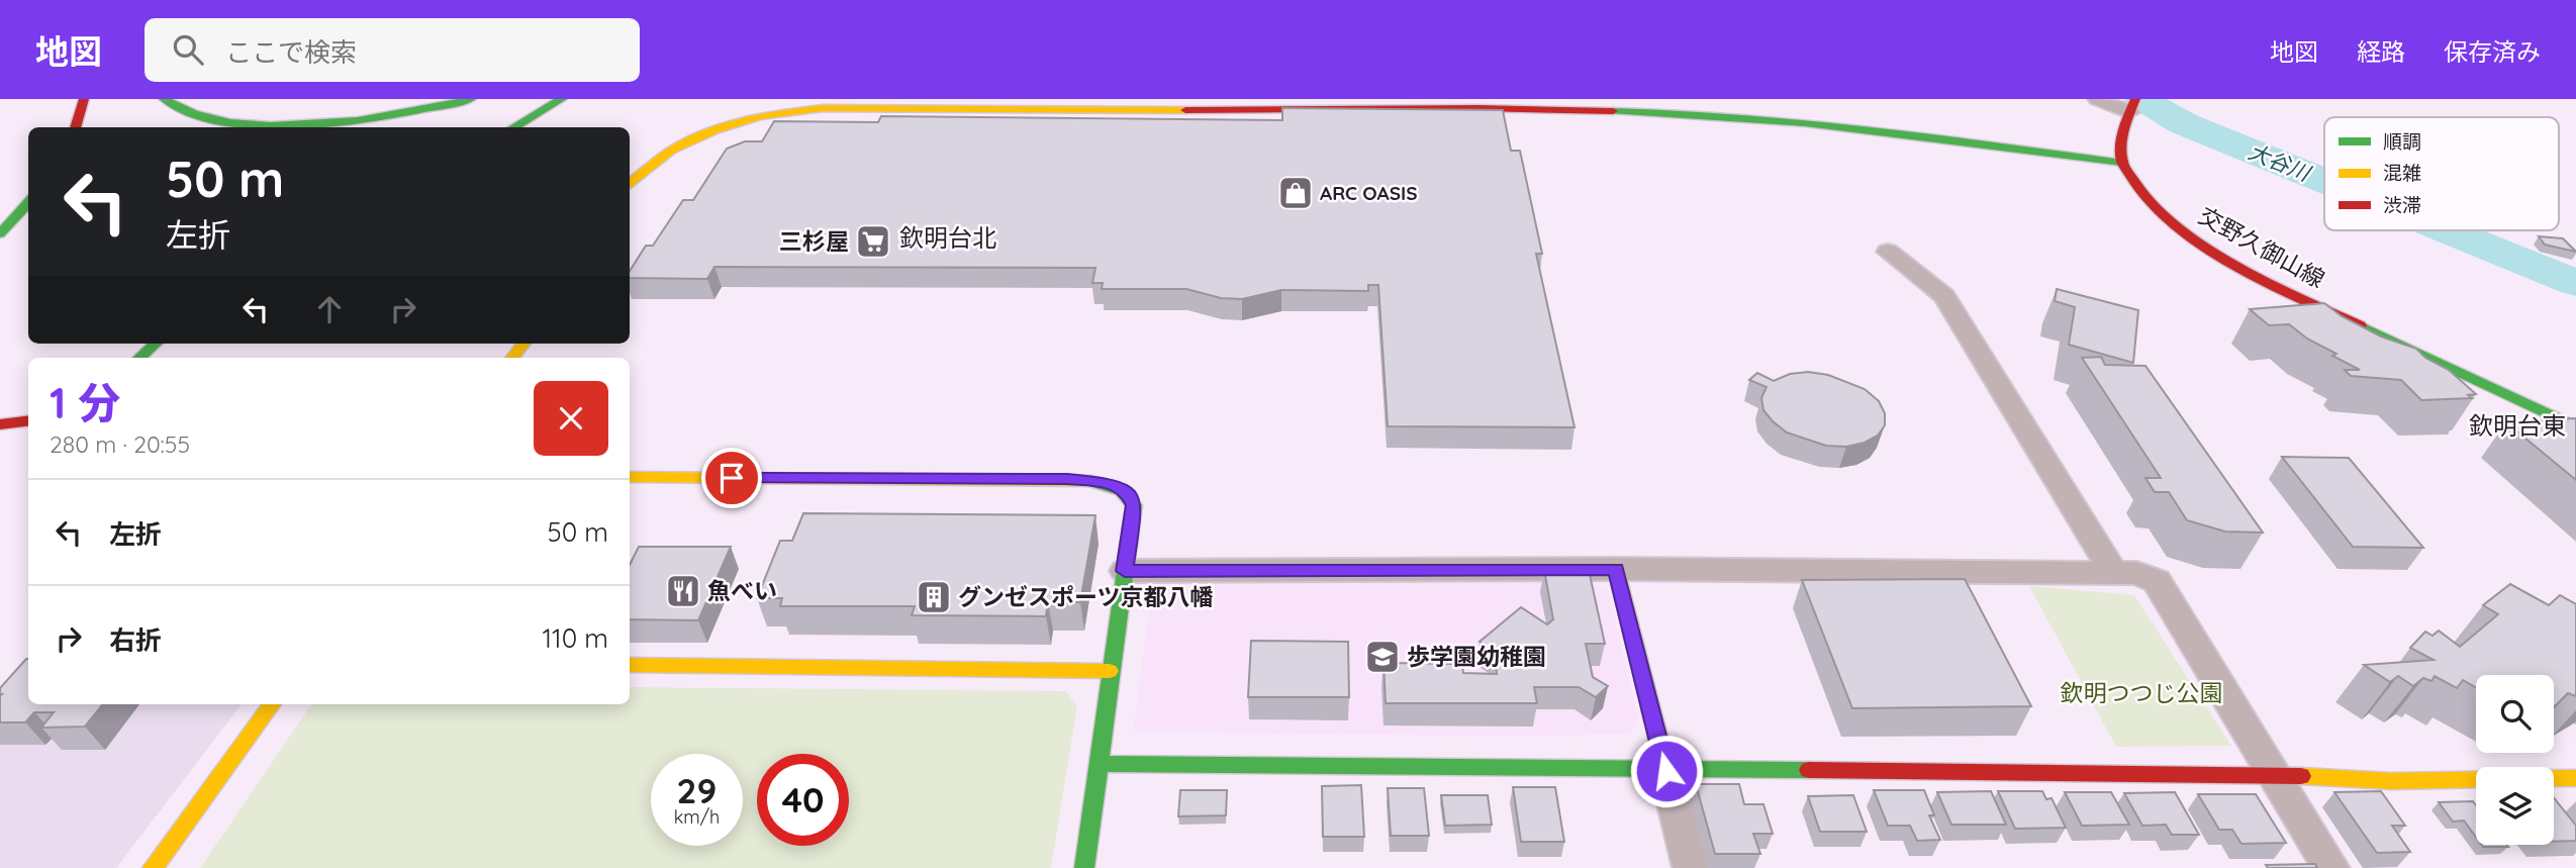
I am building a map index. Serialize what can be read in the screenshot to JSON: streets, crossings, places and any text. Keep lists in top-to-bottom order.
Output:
{
  "streets": {
    "main road": ["交野久御山線"]
  },
  "districts": ["欽明台北", "欽明台東"],
  "water": ["大谷川"],
  "parks": ["欽明つつじ公園"],
  "places": {
    "shop": ["ARC OASIS"],
    "supermarket": ["三杉屋"],
    "restaurant": ["魚べい"],
    "building": ["グンゼスポーツ京都八幡"],
    "school or university": ["歩学園幼稚園"]
  },
  "legend": ["順調", "混雑", "渋滞"],
  "page": {
    "header": "地図",
    "search": "ここで検索",
    "nav": ["地図", "経路", "保存済み"],
    "turn": ["50 m", "左折"],
    "heading": ["1 分", "280 m · 20:55"],
    "list": [
      {
        "name": "左折",
        "value": "50 m"
      },
      {
        "name": "右折",
        "value": "110 m"
      }
    ],
    "speed": "29 km/h",
    "limit": "40"
  }
}
